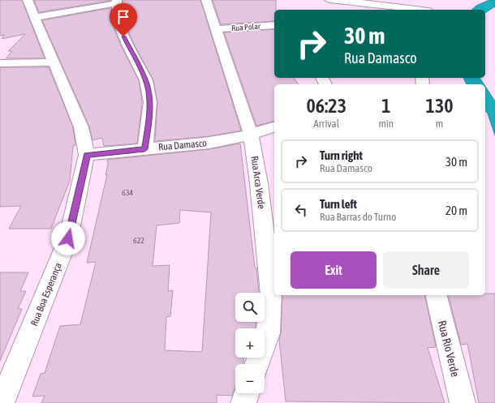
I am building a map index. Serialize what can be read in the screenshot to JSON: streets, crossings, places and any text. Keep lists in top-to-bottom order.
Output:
{
  "streets": {
    "street": [
      "Rua Polar",
      "Rua Damasco",
      "Rua Arca Verde",
      "Rua Boa Esperança",
      "Rua Rio Verde"
    ]
  },
  "crossings": [
    ["Rua Polar", "Rua Arca Verde"],
    ["Rua Damasco", "Rua Arca Verde"],
    ["Rua Damasco", "Rua Boa Esperança"]
  ],
  "house_numbers": ["634", "622"],
  "page": {
    "turn": ["30 m", "Rua Damasco"],
    "eta": [
      "06:23",
      "Arrival",
      "1",
      "min",
      "130",
      "m"
    ],
    "list": [
      {
        "name": "Turn right",
        "note": "Rua Damasco",
        "value": "30 m"
      },
      {
        "name": "Turn left",
        "note": "Rua Barras do Turno",
        "value": "20 m"
      }
    ],
    "buttons": ["Exit", "Share"],
    "map_buttons": ["+", "−"]
  }
}
